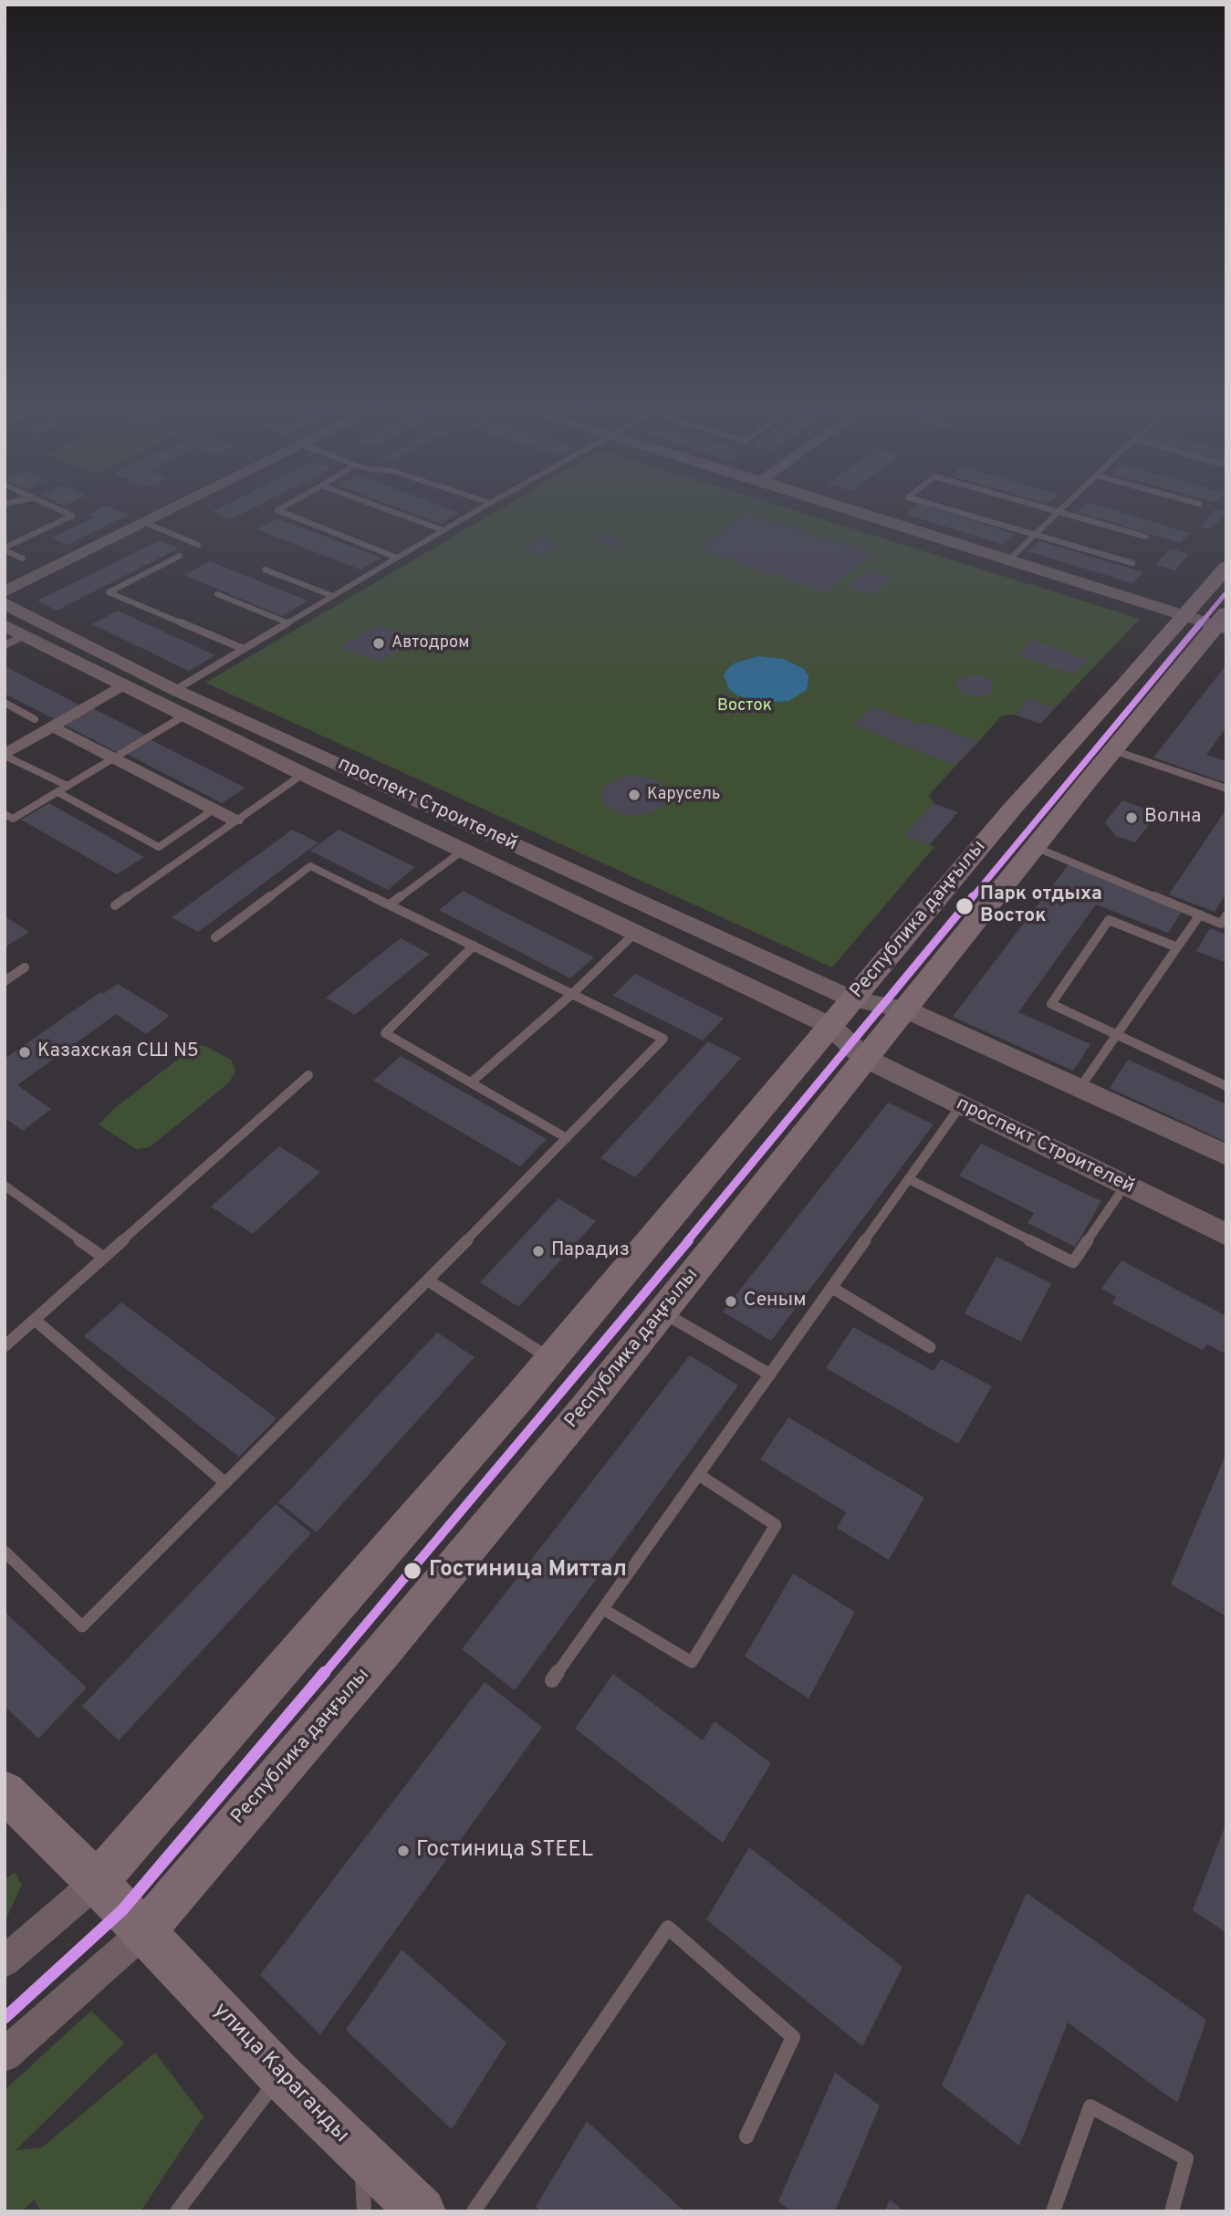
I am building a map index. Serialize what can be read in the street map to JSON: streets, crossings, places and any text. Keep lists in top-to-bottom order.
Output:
{
  "streets": {
    "main road": ["Республика даңғылы", "улица Караганды"],
    "street": ["проспект Строителей"]
  },
  "crossings": [
    ["проспект Строителей", "Республика даңғылы"],
    ["Республика даңғылы", "улица Караганды"]
  ],
  "parks": ["Восток"],
  "places": [
    "Автодром",
    "Карусель",
    "Волна",
    "Парк отдыха Восток",
    "Казахская СШ N5",
    "Парадиз",
    "Сеным",
    "Гостиница Миттал",
    "Гостиница STEEL"
  ]
}
